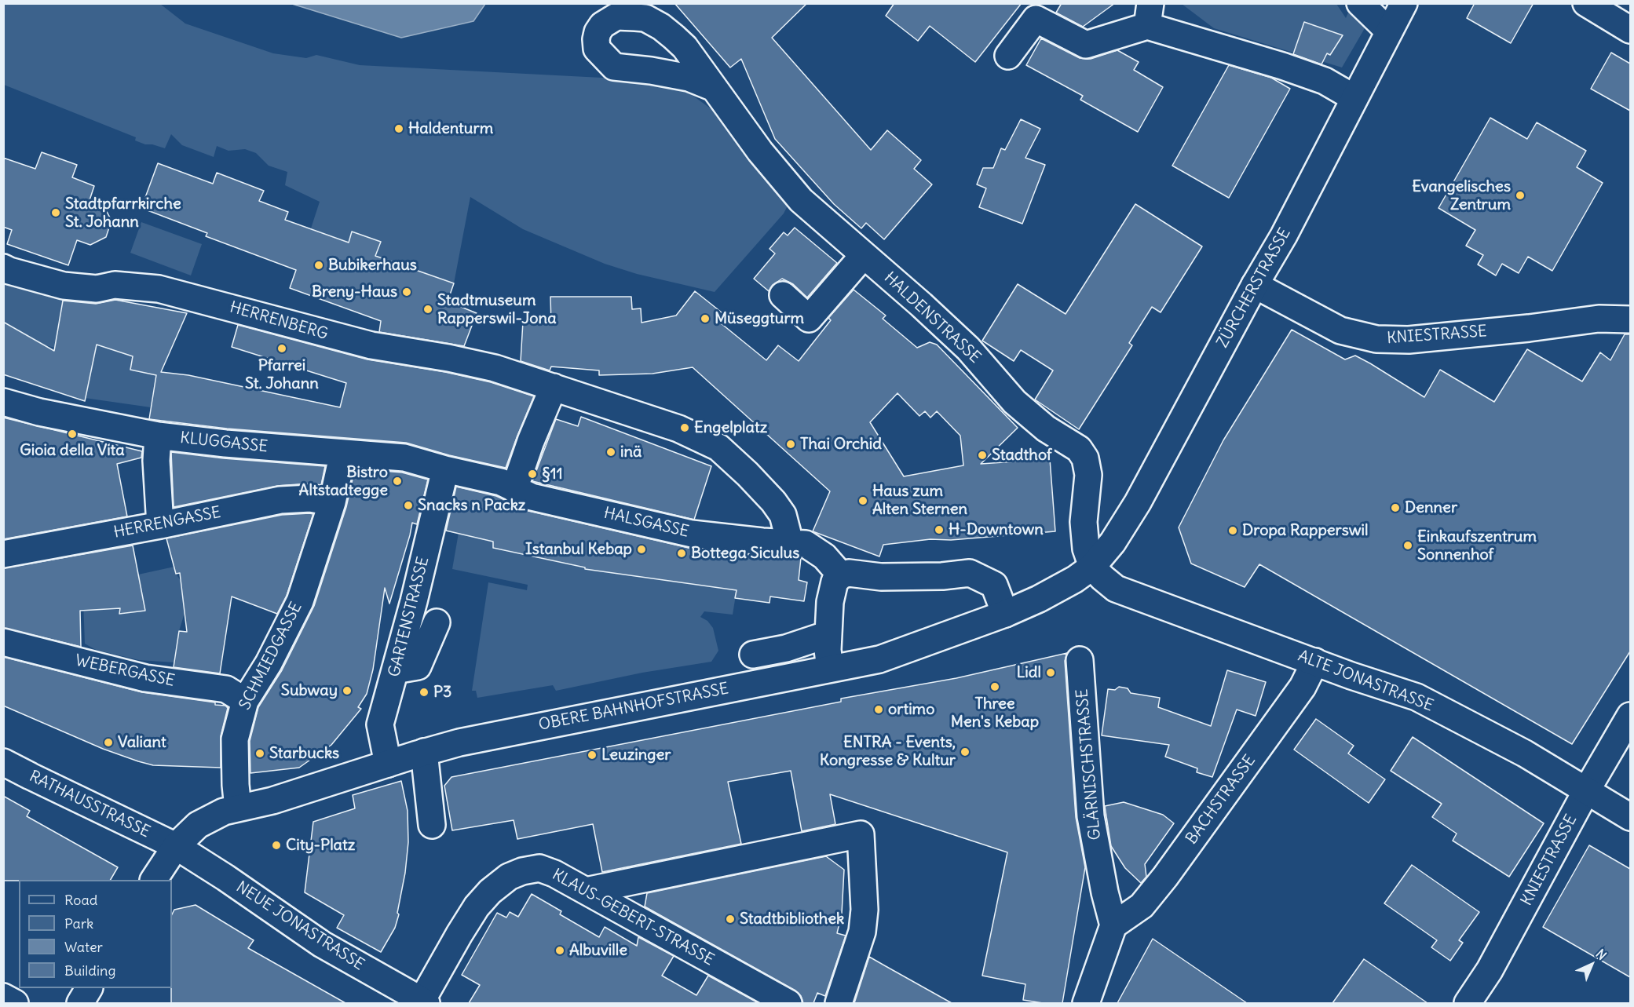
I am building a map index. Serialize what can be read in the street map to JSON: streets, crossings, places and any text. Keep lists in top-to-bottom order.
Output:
{
  "streets": {
    "street": [
      "ZÜRCHERSTRASSE",
      "HALDENSTRASSE",
      "HERRENBERG",
      "KNIESTRASSE",
      "KLUGGASSE",
      "HERRENGASSE",
      "HALSGASSE",
      "GARTENSTRASSE",
      "SCHMIEDGASSE",
      "WEBERGASSE",
      "ALTE JONASTRASSE",
      "OBERE BAHNHOFSTRASSE",
      "GLÄRNISCHSTRASSE",
      "BACHSTRASSE",
      "RATHAUSSTRASSE",
      "KLAUS-GEBERT-STRASSE",
      "NEUE JONASTRASSE"
    ]
  },
  "crossings": [
    ["ZÜRCHERSTRASSE", "HALDENSTRASSE"],
    ["ZÜRCHERSTRASSE", "KNIESTRASSE"],
    ["ZÜRCHERSTRASSE", "ALTE JONASTRASSE"],
    ["ZÜRCHERSTRASSE", "OBERE BAHNHOFSTRASSE"],
    ["HALDENSTRASSE", "ALTE JONASTRASSE"],
    ["HALDENSTRASSE", "OBERE BAHNHOFSTRASSE"],
    ["KNIESTRASSE", "ALTE JONASTRASSE"],
    ["KLUGGASSE", "HALSGASSE"],
    ["KLUGGASSE", "GARTENSTRASSE"],
    ["KLUGGASSE", "SCHMIEDGASSE"],
    ["HERRENGASSE", "SCHMIEDGASSE"],
    ["HALSGASSE", "GARTENSTRASSE"],
    ["GARTENSTRASSE", "OBERE BAHNHOFSTRASSE"],
    ["SCHMIEDGASSE", "WEBERGASSE"],
    ["SCHMIEDGASSE", "OBERE BAHNHOFSTRASSE"],
    ["ALTE JONASTRASSE", "OBERE BAHNHOFSTRASSE"],
    ["ALTE JONASTRASSE", "BACHSTRASSE"],
    ["OBERE BAHNHOFSTRASSE", "RATHAUSSTRASSE"],
    ["OBERE BAHNHOFSTRASSE", "NEUE JONASTRASSE"],
    ["GLÄRNISCHSTRASSE", "BACHSTRASSE"],
    ["RATHAUSSTRASSE", "NEUE JONASTRASSE"],
    ["KLAUS-GEBERT-STRASSE", "NEUE JONASTRASSE"]
  ],
  "places": [
    "Haldenturm",
    "Evangelisches Zentrum",
    "Stadtpfarrkirche St. Johann",
    "Bubikerhaus",
    "Breny-Haus",
    "Stadtmuseum Rapperswil-Jona",
    "Müseggturm",
    "Pfarrei St. Johann",
    "Engelplatz",
    "Gioia della Vita",
    "Thai Orchid",
    "inä",
    "Stadthof",
    "§11",
    "Bistro Altstadtegge",
    "Haus zum Alten Sternen",
    "Snacks n Packz",
    "Denner",
    "H-Downtown",
    "Dropa Rapperswil",
    "Einkaufszentrum Sonnenhof",
    "Istanbul Kebap",
    "Bottega Siculus",
    "Lidl",
    "Three Men's Kebap",
    "Subway",
    "P3",
    "ortimo",
    "Valiant",
    "ENTRA - Events, Kongresse & Kultur",
    "Starbucks",
    "Leuzinger",
    "City-Platz",
    "Stadtbibliothek",
    "Albuville"
  ],
  "legend": [
    "Road",
    "Park",
    "Water",
    "Building"
  ],
  "north": "top right"
}
